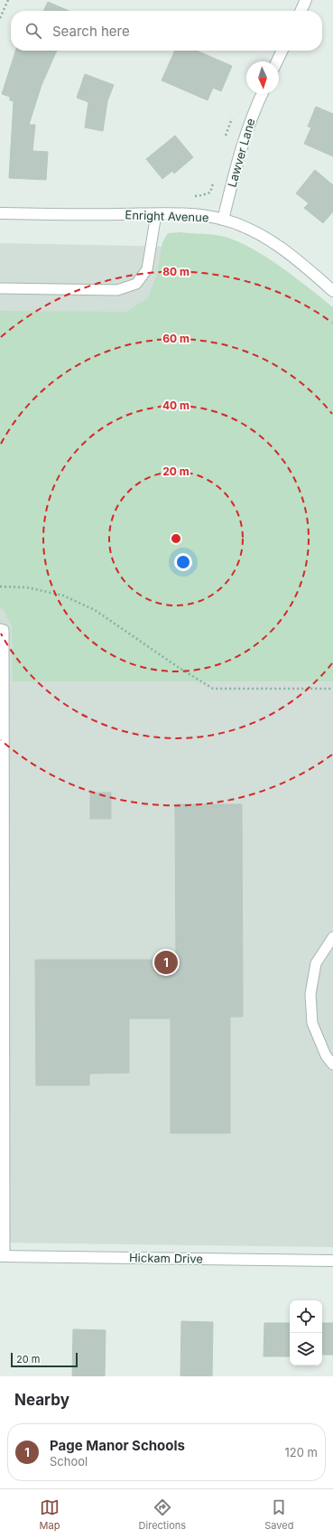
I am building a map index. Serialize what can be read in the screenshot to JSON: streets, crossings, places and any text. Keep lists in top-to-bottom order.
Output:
{
  "streets": {
    "street": ["Lawver Lane", "Enright Avenue", "Hickam Drive"]
  },
  "crossings": [
    ["Lawver Lane", "Enright Avenue"]
  ],
  "scale_bar": "20 m",
  "north": "bottom",
  "page": {
    "search": "Search here",
    "pins": "1",
    "scale": "20 m",
    "heading": "Nearby",
    "list": [
      {
        "mark": "1",
        "name": "Page Manor Schools",
        "note": "School",
        "value": "120 m"
      }
    ],
    "nav": ["Map", "Directions", "Saved"]
  },
  "rings": [
    "80 m",
    "60 m",
    "40 m",
    "20 m"
  ]
}
